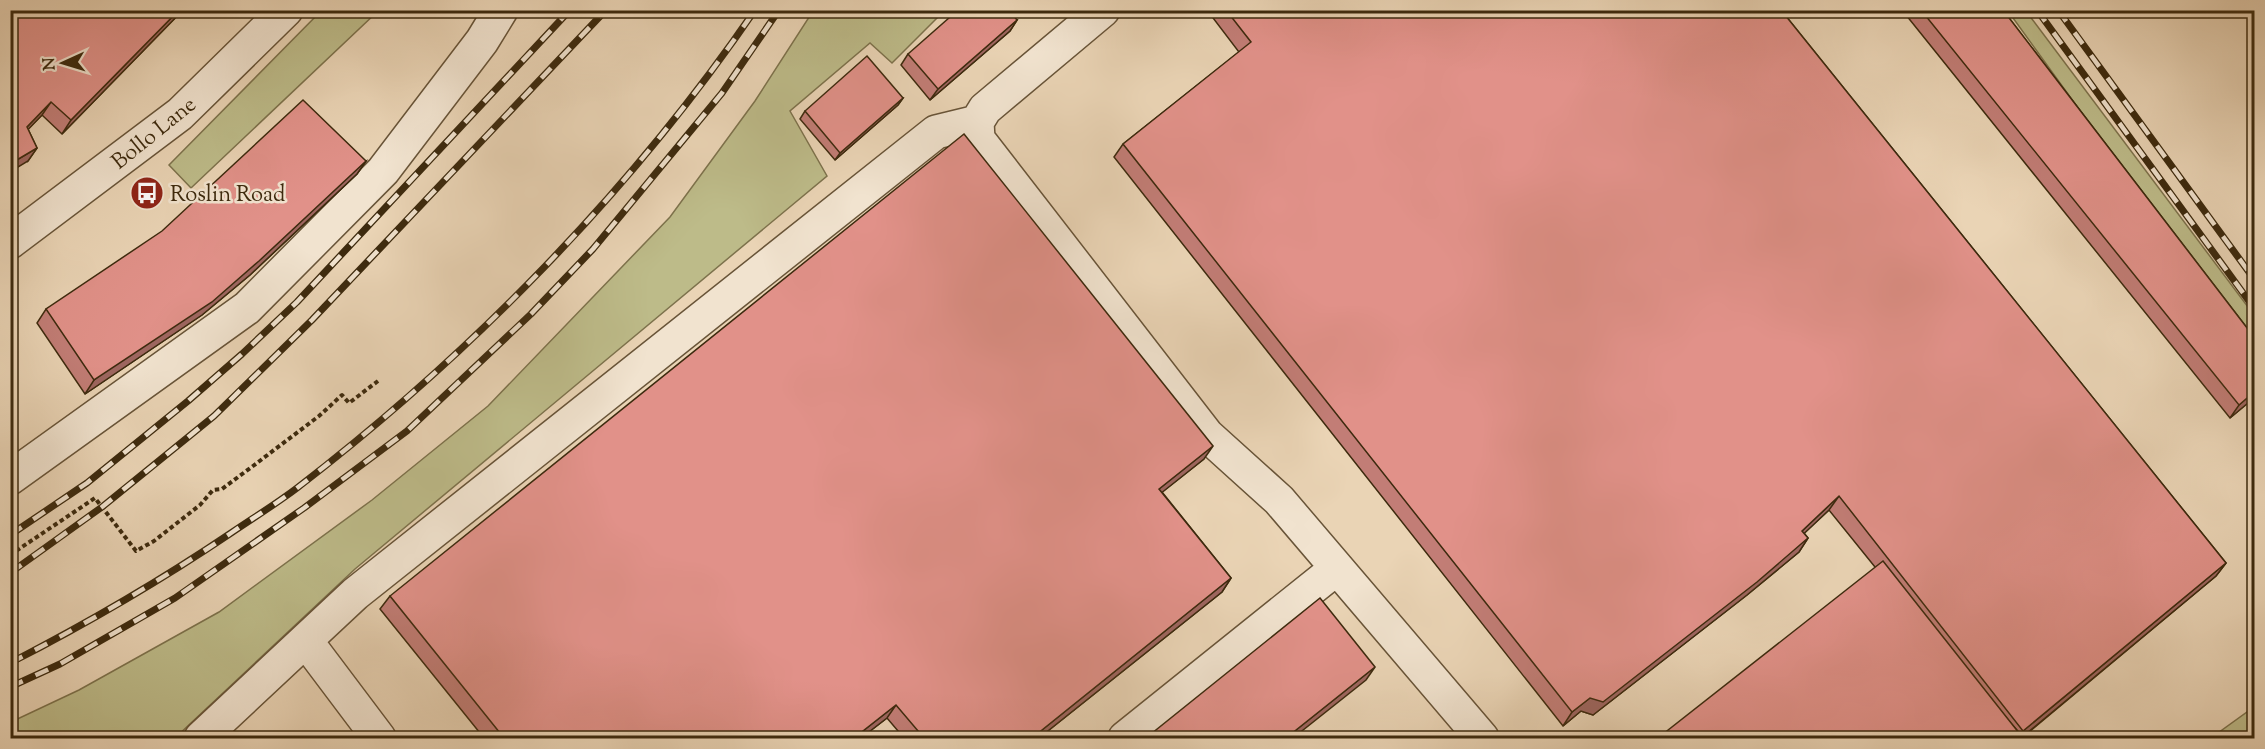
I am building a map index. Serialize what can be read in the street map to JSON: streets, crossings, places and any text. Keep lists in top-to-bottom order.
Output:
{
  "streets": {
    "street": ["Bollo Lane"]
  },
  "places": {
    "bus stop": ["Roslin Road"]
  },
  "north": "left"
}
